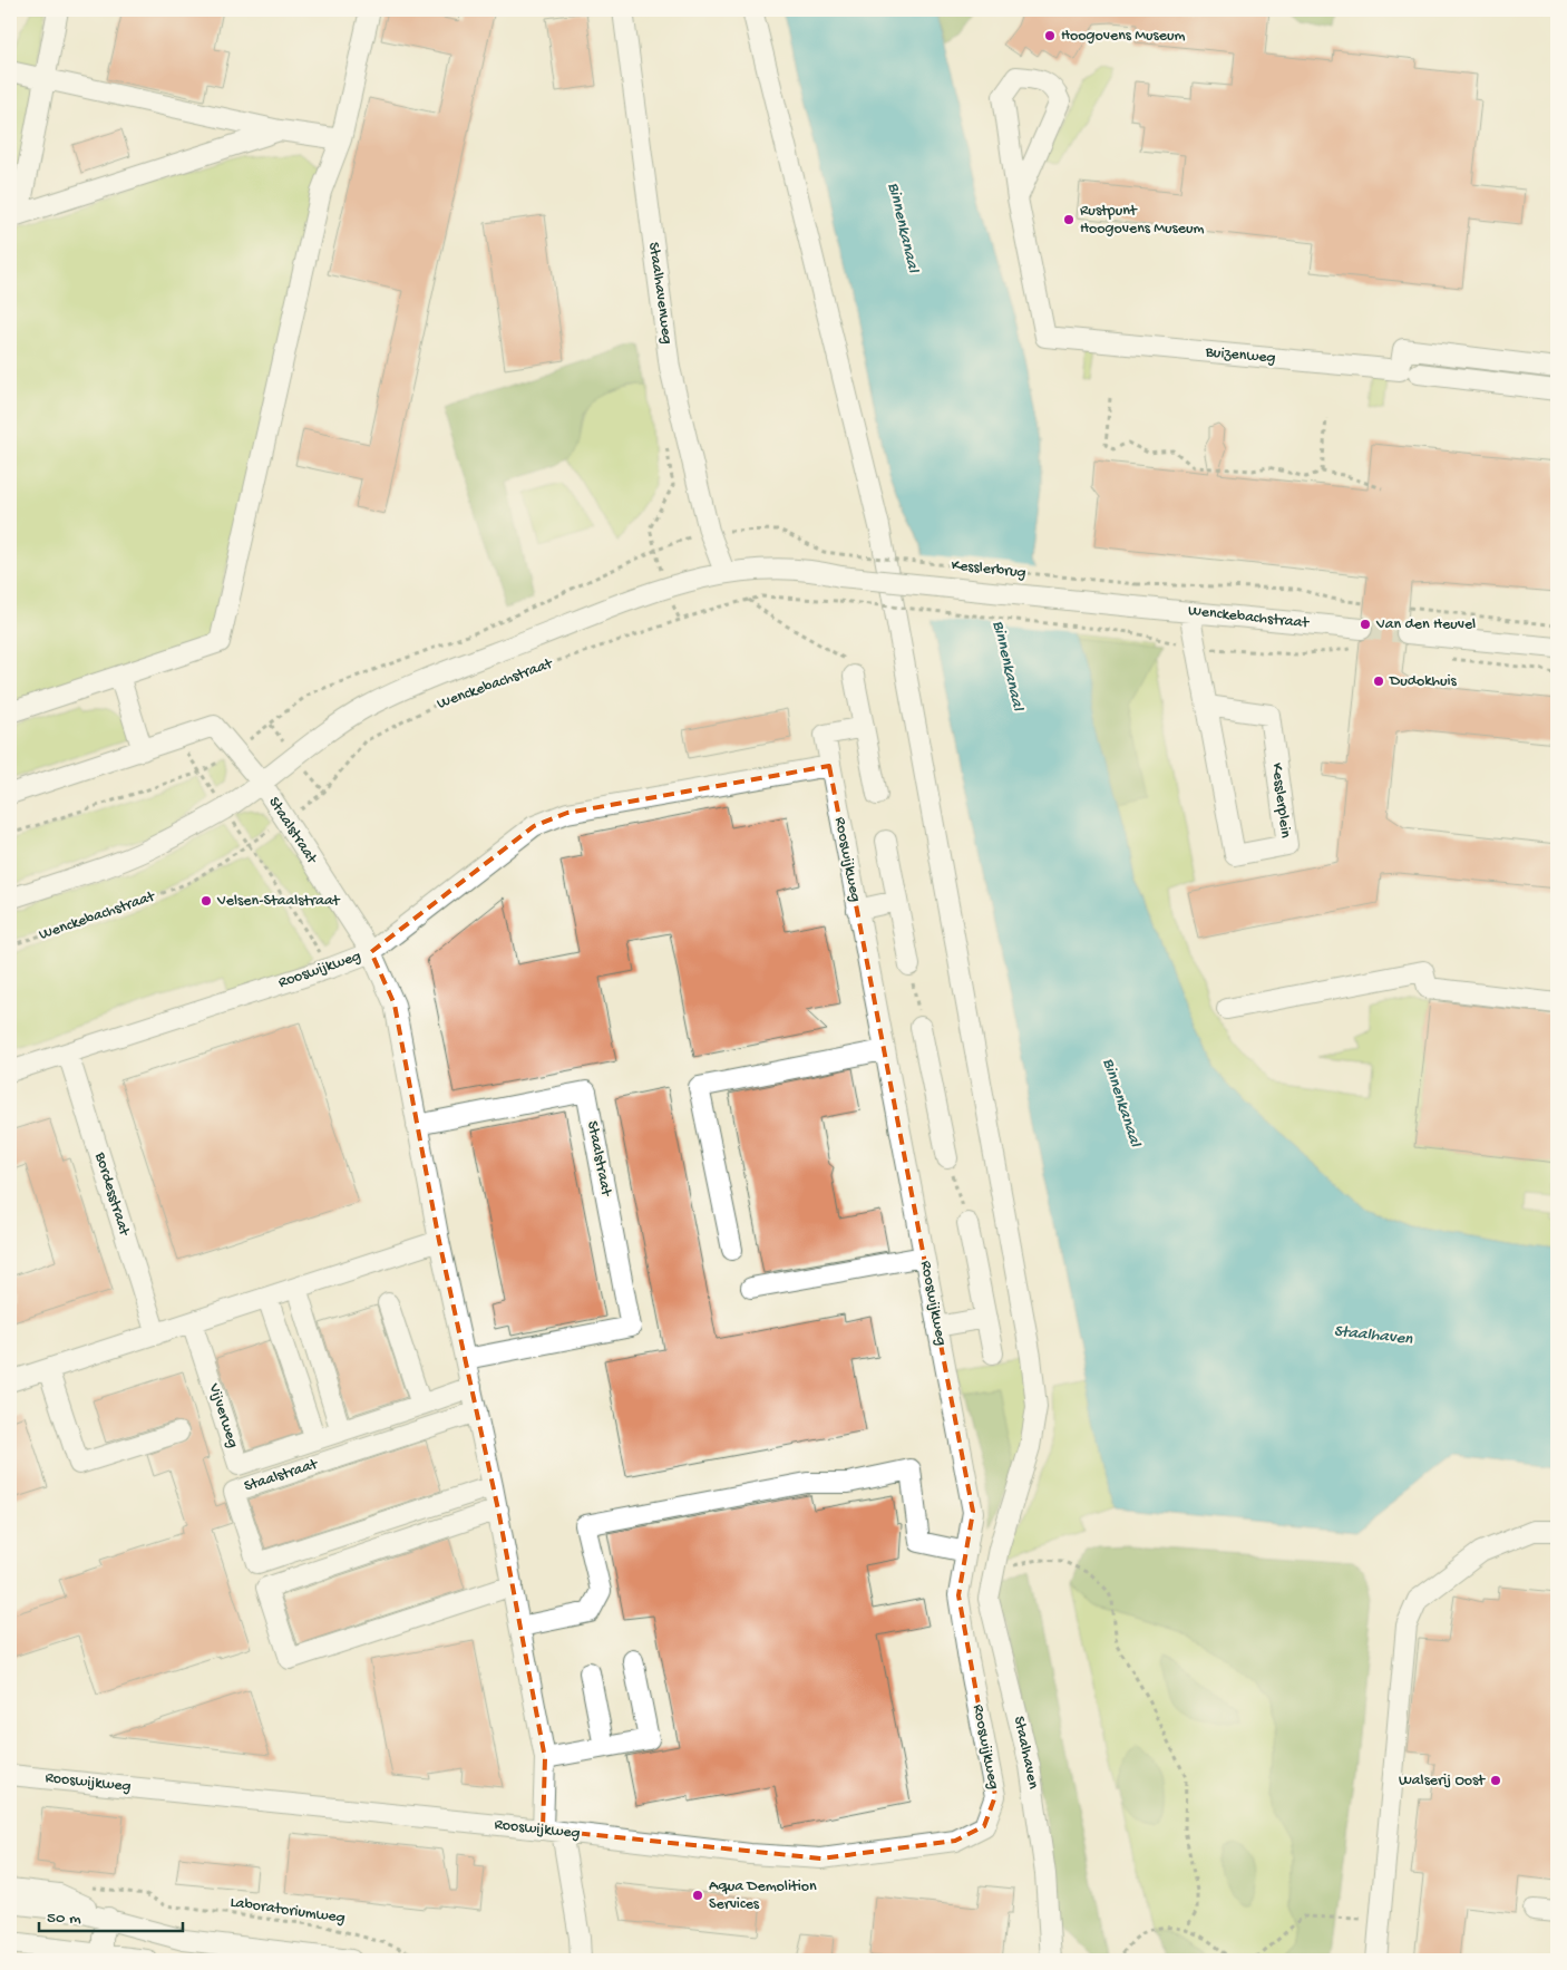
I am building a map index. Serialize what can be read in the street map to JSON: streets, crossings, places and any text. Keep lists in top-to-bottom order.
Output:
{
  "streets": {
    "street": [
      "Staalhavenweg",
      "Buizenweg",
      "Kesslerbrug",
      "Wenckebachstraat",
      "Kesslerplein",
      "Staalstraat",
      "Rooswijkweg",
      "Bordesstraat",
      "Vijverweg",
      "Staalhaven"
    ],
    "path": ["Laboratoriumweg"]
  },
  "crossings": [
    ["Staalhavenweg", "Kesslerbrug"],
    ["Staalhavenweg", "Wenckebachstraat"],
    ["Kesslerbrug", "Wenckebachstraat"],
    ["Wenckebachstraat", "Kesslerplein"],
    ["Wenckebachstraat", "Staalstraat"],
    ["Staalstraat", "Rooswijkweg"],
    ["Rooswijkweg", "Bordesstraat"]
  ],
  "water": ["Binnenkanaal", "Staalhaven"],
  "places": [
    "Hoogovens Museum",
    "Rustpunt Hoogovens Museum",
    "Van den Heuvel",
    "Dudokhuis",
    "Velsen-Staalstraat",
    "Walserij Oost",
    "Aqua Demolition Services"
  ],
  "scale_bar": "50 m"
}
